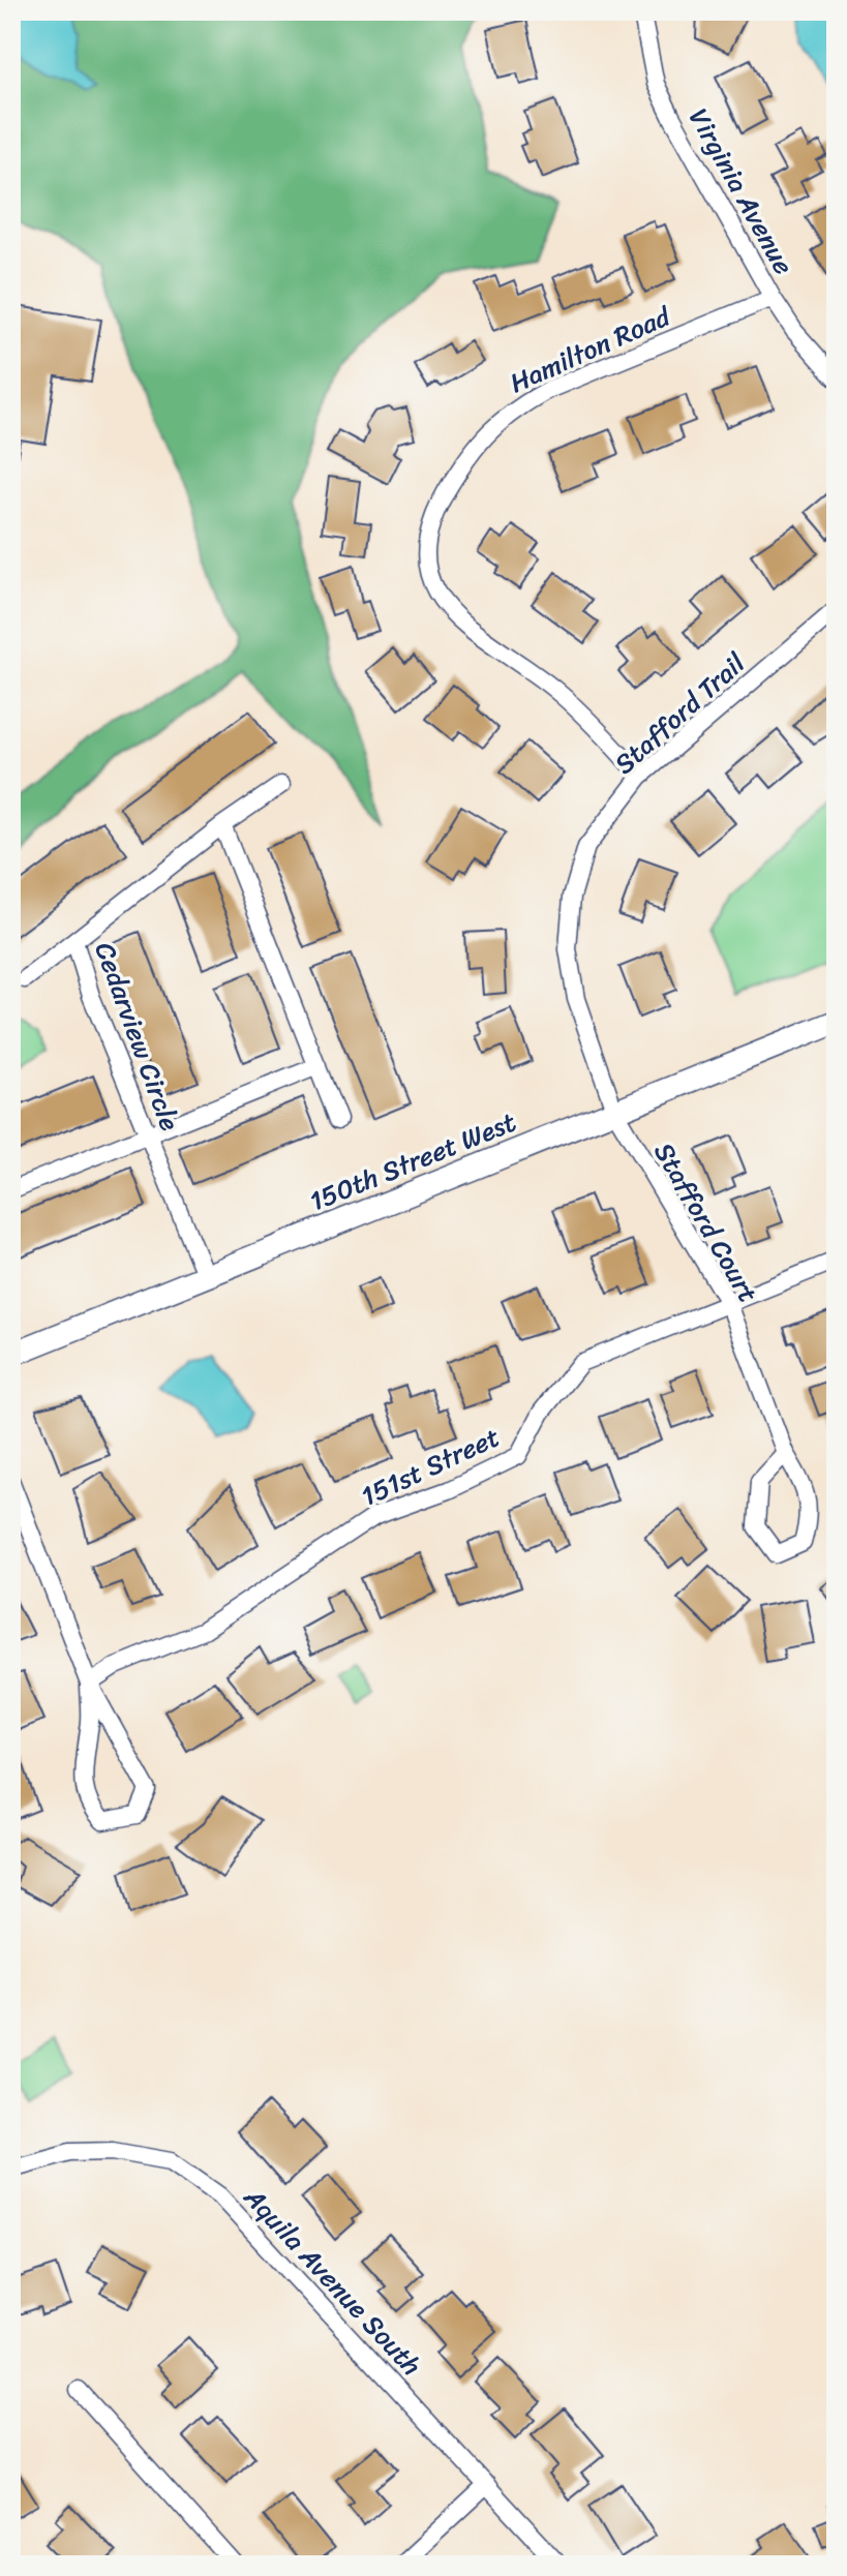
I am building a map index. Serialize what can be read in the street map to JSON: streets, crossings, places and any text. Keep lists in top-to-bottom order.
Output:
{
  "streets": {
    "street": [
      "Virginia Avenue",
      "Hamilton Road",
      "Stafford Trail",
      "Cedarview Circle",
      "150th Street West",
      "Stafford Court",
      "151st Street",
      "Aquila Avenue South"
    ]
  },
  "crossings": [
    ["Virginia Avenue", "Hamilton Road"],
    ["Hamilton Road", "Stafford Trail"],
    ["Stafford Trail", "150th Street West"],
    ["Stafford Trail", "Stafford Court"],
    ["Cedarview Circle", "150th Street West"],
    ["150th Street West", "Stafford Court"],
    ["Stafford Court", "151st Street"]
  ]
}
